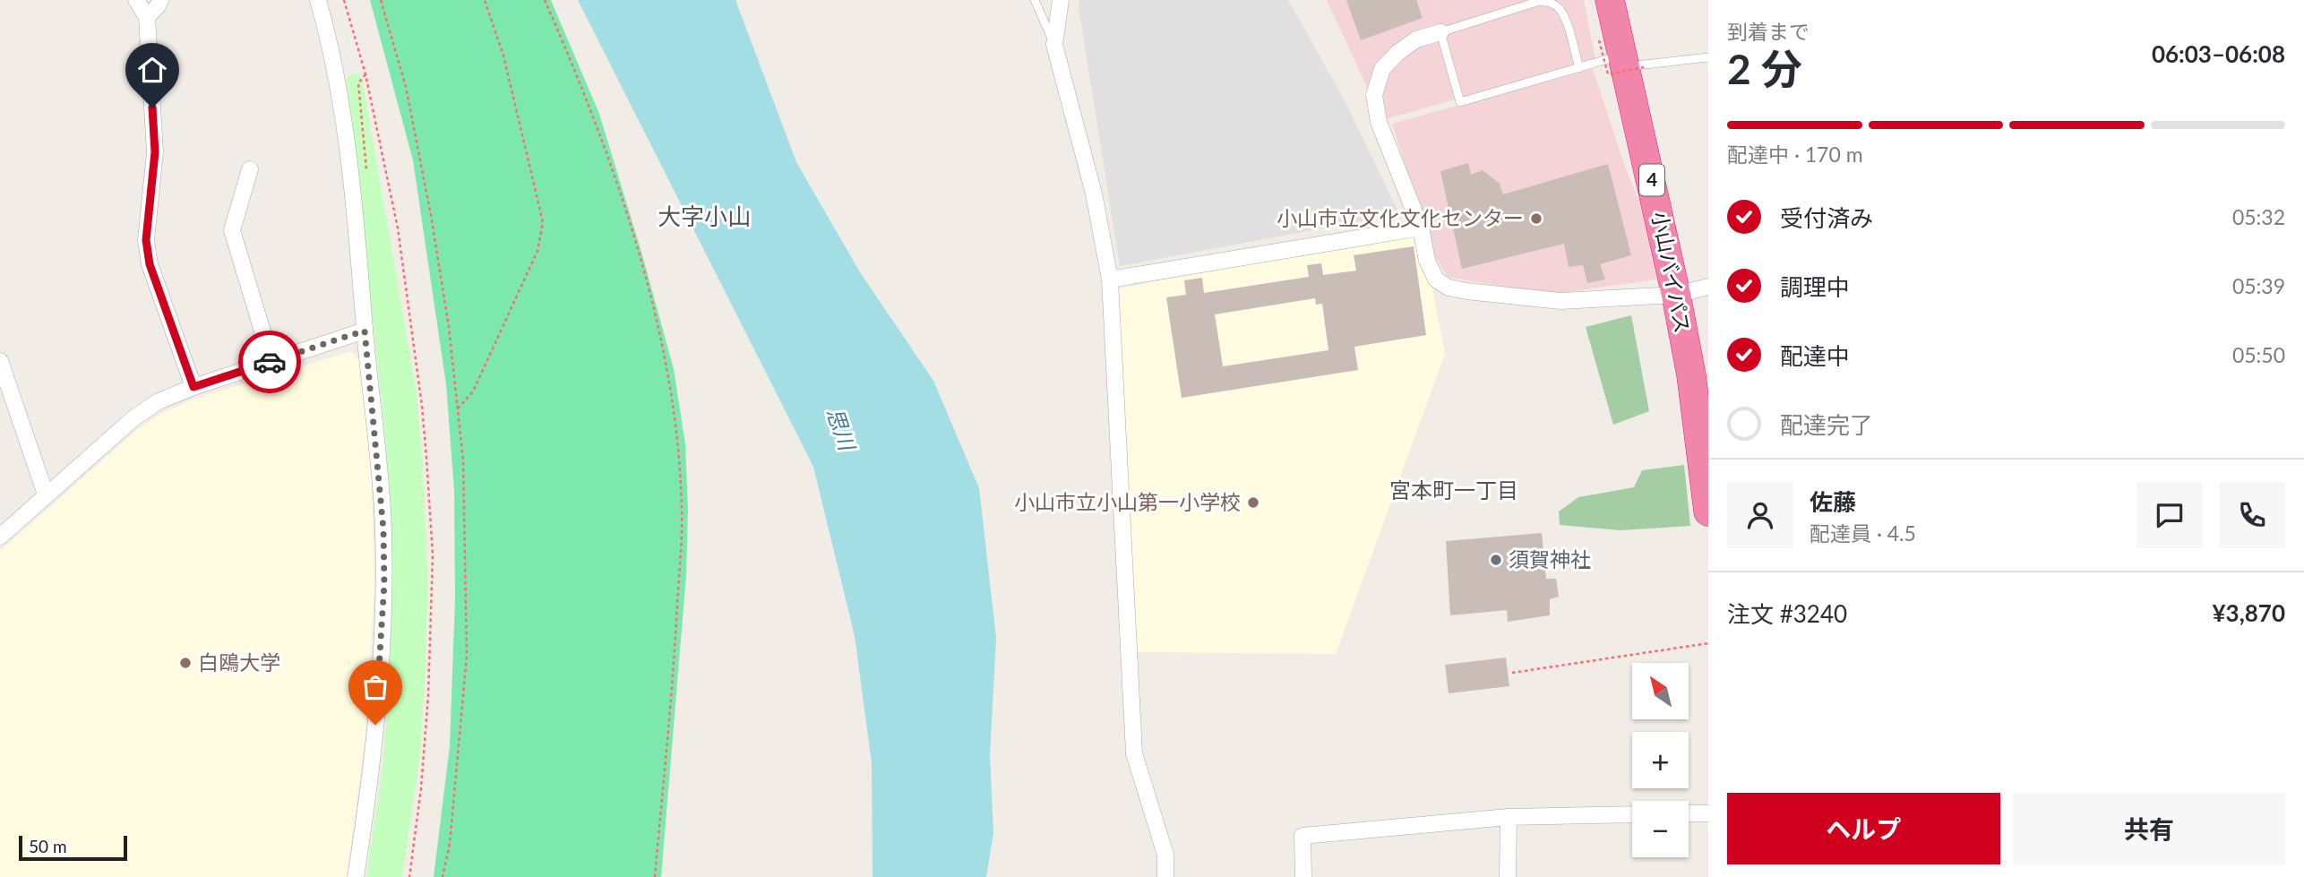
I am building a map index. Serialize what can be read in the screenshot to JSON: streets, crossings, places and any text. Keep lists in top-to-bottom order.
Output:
{
  "streets": {
    "highway": ["4", "小山バイパス"]
  },
  "districts": ["大字小山", "宮本町一丁目"],
  "water": ["思川"],
  "places": [
    "小山市立文化文化センター",
    "小山市立小山第一小学校",
    "須賀神社",
    "白鴎大学"
  ],
  "scale_bar": "50 m",
  "north": "top left",
  "page": {
    "heading": ["2 分", "到着まで", "06:03–06:08"],
    "panel": [
      "佐藤",
      "配達員 · 4.5",
      "注文 #3240",
      "¥3,870"
    ],
    "bar": "配達中 · 170 m",
    "list": [
      ["受付済み", "05:32"],
      ["調理中", "05:39"],
      ["配達中", "05:50"],
      "配達完了"
    ],
    "map_buttons": ["+", "−"],
    "buttons": ["ヘルプ", "共有"],
    "scale": "50 m"
  }
}
